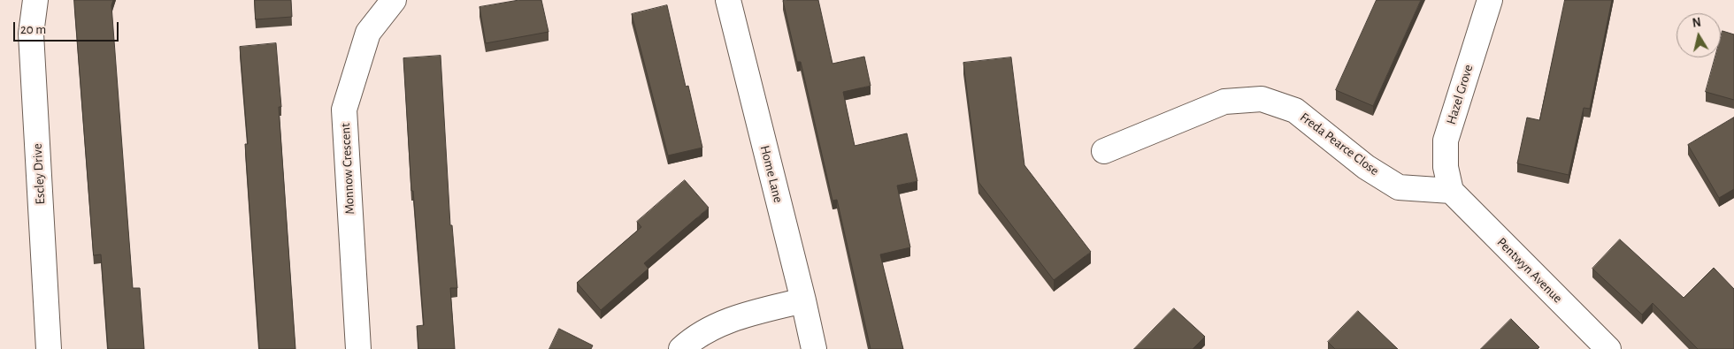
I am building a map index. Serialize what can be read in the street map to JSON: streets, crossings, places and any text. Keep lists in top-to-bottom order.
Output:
{
  "streets": {
    "street": [
      "Hazel Grove",
      "Freda Pearce Close",
      "Monnow Crescent",
      "Escley Drive",
      "Home Lane",
      "Pentwyn Avenue"
    ]
  },
  "crossings": [
    ["Hazel Grove", "Freda Pearce Close"],
    ["Hazel Grove", "Pentwyn Avenue"],
    ["Freda Pearce Close", "Pentwyn Avenue"]
  ],
  "scale_bar": "20 m",
  "north": "top"
}
